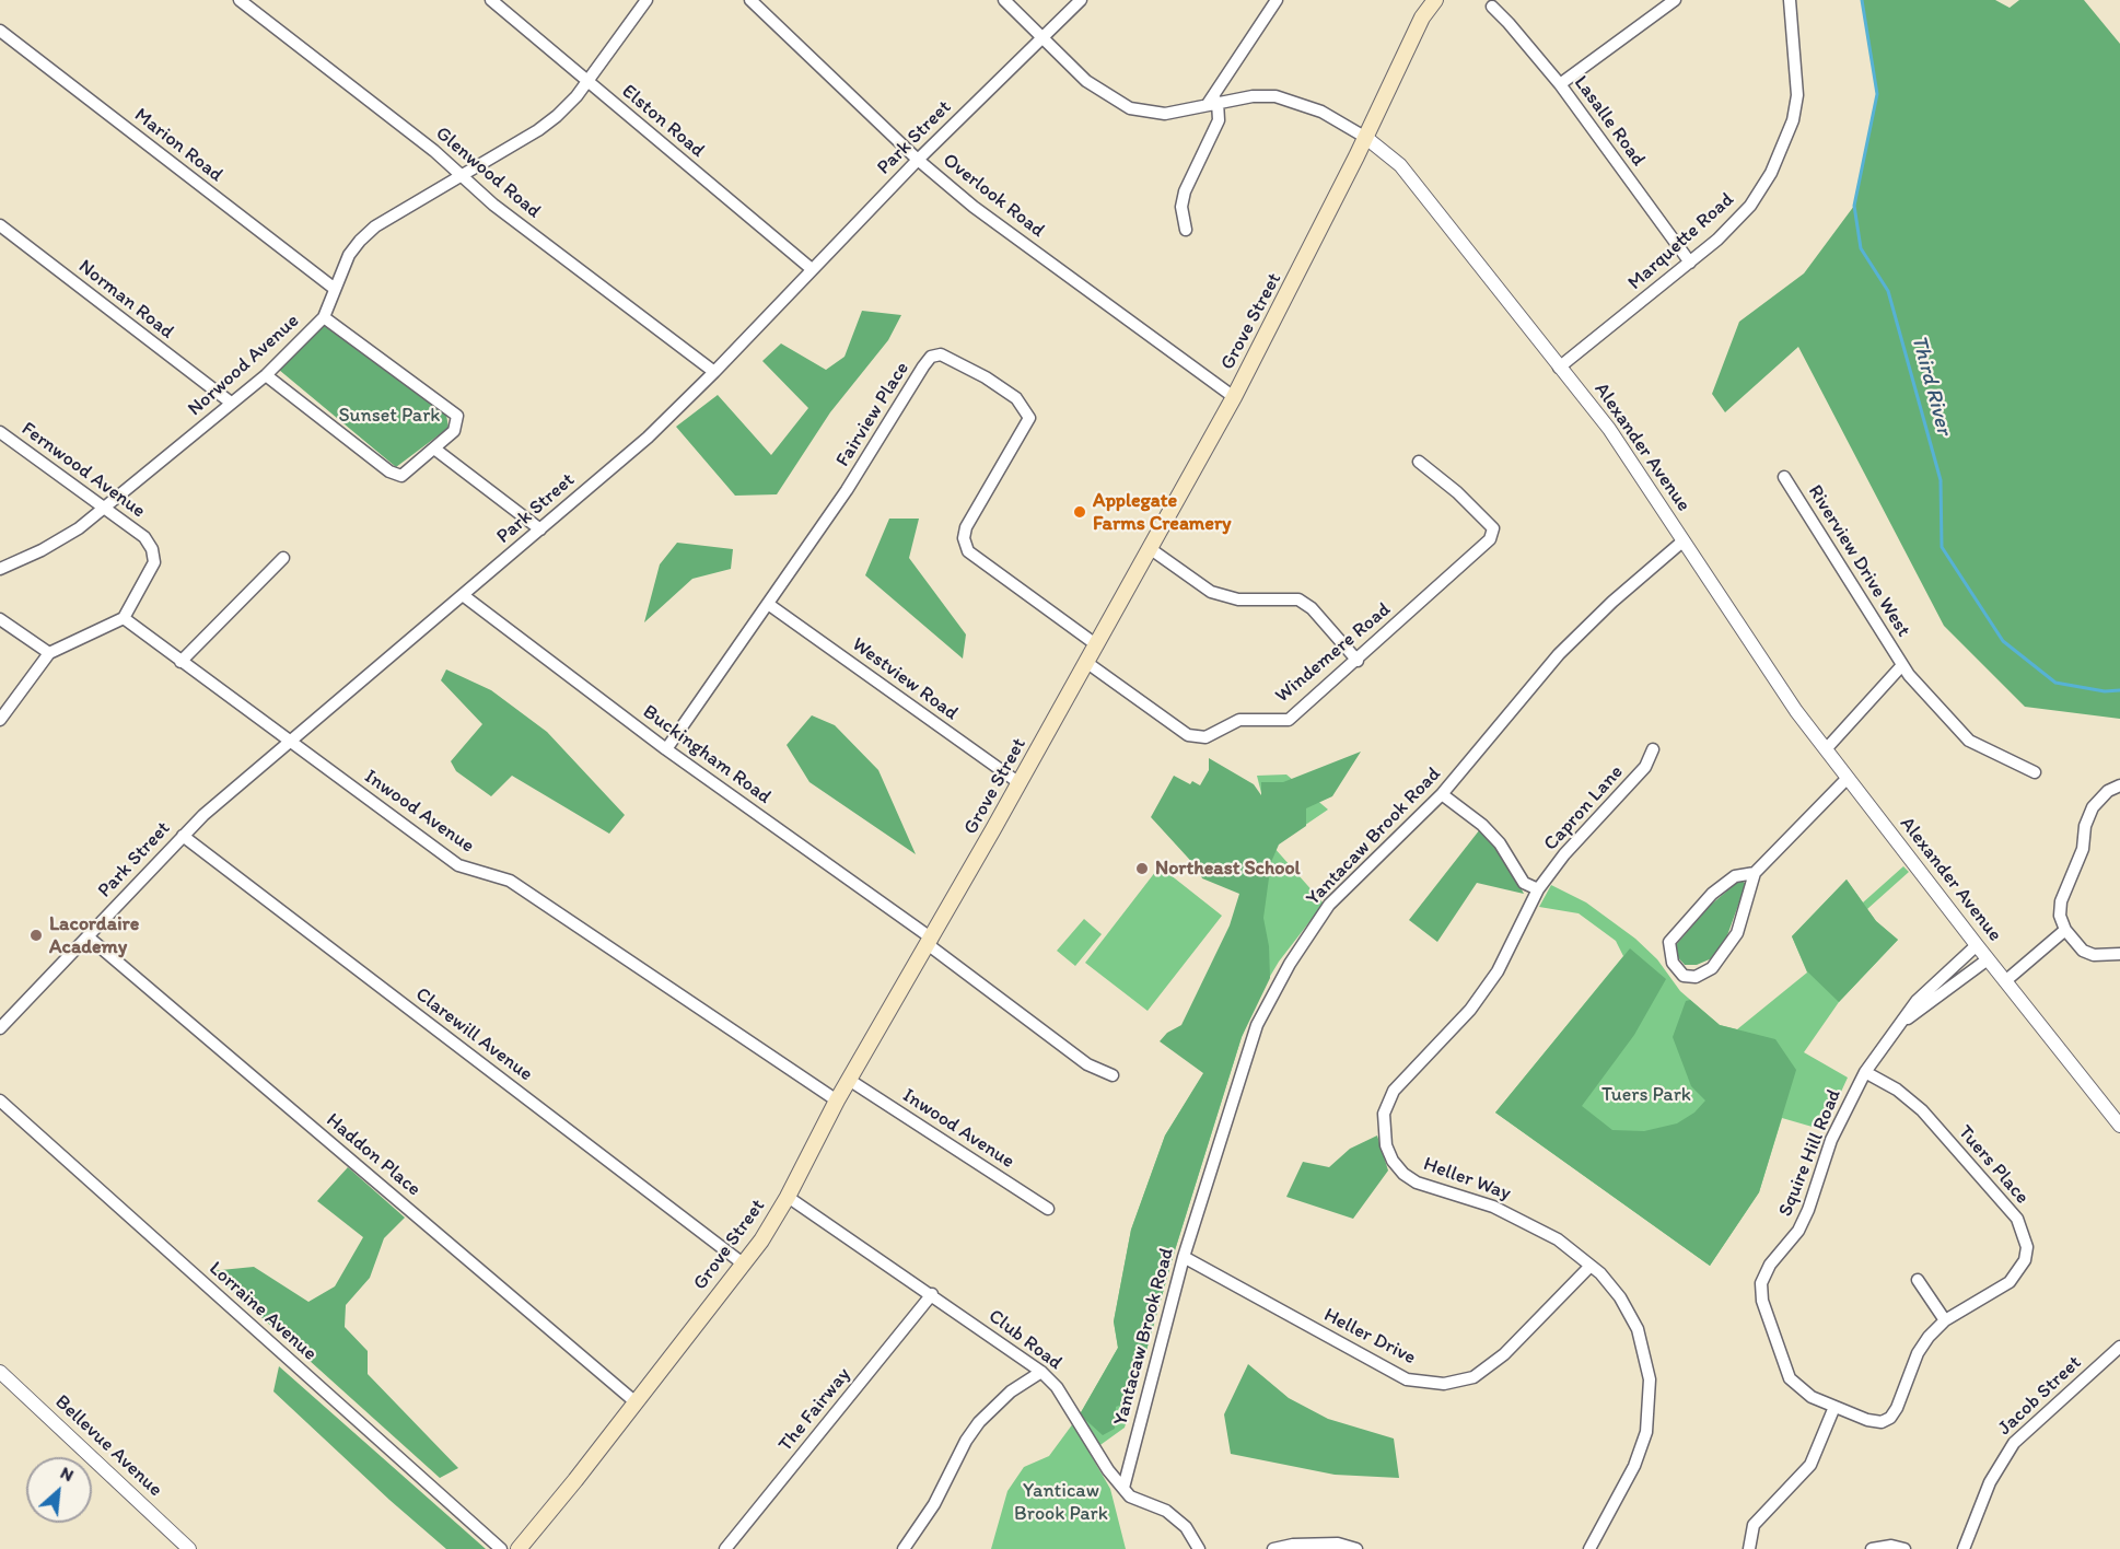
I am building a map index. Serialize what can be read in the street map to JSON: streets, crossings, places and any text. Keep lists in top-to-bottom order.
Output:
{
  "streets": {
    "main road": ["Grove Street"],
    "street": [
      "Elston Road",
      "Lasalle Road",
      "Park Street",
      "Marion Road",
      "Glenwood Road",
      "Overlook Road",
      "Marquette Road",
      "Norman Road",
      "Norwood Avenue",
      "Fairview Place",
      "Alexander Avenue",
      "Fernwood Avenue",
      "Riverview Drive West",
      "Windemere Road",
      "Westview Road",
      "Buckingham Road",
      "Capron Lane",
      "Inwood Avenue",
      "Yantacaw Brook Road",
      "Clarewill Avenue",
      "Squire Hill Road",
      "Haddon Place",
      "Tuers Place",
      "Heller Way",
      "Lorraine Avenue",
      "Heller Drive",
      "Club Road",
      "Jacob Street",
      "The Fairway",
      "Bellevue Avenue"
    ]
  },
  "crossings": [
    ["Elston Road", "Park Street"],
    ["Elston Road", "Norwood Avenue"],
    ["Lasalle Road", "Marquette Road"],
    ["Park Street", "Glenwood Road"],
    ["Park Street", "Overlook Road"],
    ["Park Street", "Alexander Avenue"],
    ["Park Street", "Buckingham Road"],
    ["Park Street", "Inwood Avenue"],
    ["Park Street", "Clarewill Avenue"],
    ["Park Street", "Haddon Place"],
    ["Marion Road", "Norwood Avenue"],
    ["Glenwood Road", "Norwood Avenue"],
    ["Overlook Road", "Grove Street"],
    ["Marquette Road", "Alexander Avenue"],
    ["Norman Road", "Norwood Avenue"],
    ["Grove Street", "Fairview Place"],
    ["Grove Street", "Alexander Avenue"],
    ["Grove Street", "Windemere Road"],
    ["Grove Street", "Westview Road"],
    ["Grove Street", "Buckingham Road"],
    ["Grove Street", "Inwood Avenue"],
    ["Grove Street", "Clarewill Avenue"],
    ["Grove Street", "Haddon Place"],
    ["Grove Street", "Club Road"],
    ["Norwood Avenue", "Fernwood Avenue"],
    ["Fairview Place", "Westview Road"],
    ["Fairview Place", "Buckingham Road"],
    ["Alexander Avenue", "Yantacaw Brook Road"],
    ["Alexander Avenue", "Squire Hill Road"],
    ["Fernwood Avenue", "Inwood Avenue"],
    ["Capron Lane", "Heller Way"],
    ["Yantacaw Brook Road", "Heller Drive"],
    ["Yantacaw Brook Road", "Club Road"],
    ["Squire Hill Road", "Tuers Place"],
    ["Heller Way", "Heller Drive"],
    ["Club Road", "The Fairway"]
  ],
  "water": ["Third River"],
  "parks": ["Sunset Park", "Tuers Park", "Yanticaw Brook Park"],
  "places": ["Applegate Farms Creamery", "Northeast School", "Lacordaire Academy"],
  "north": "top right"
}
